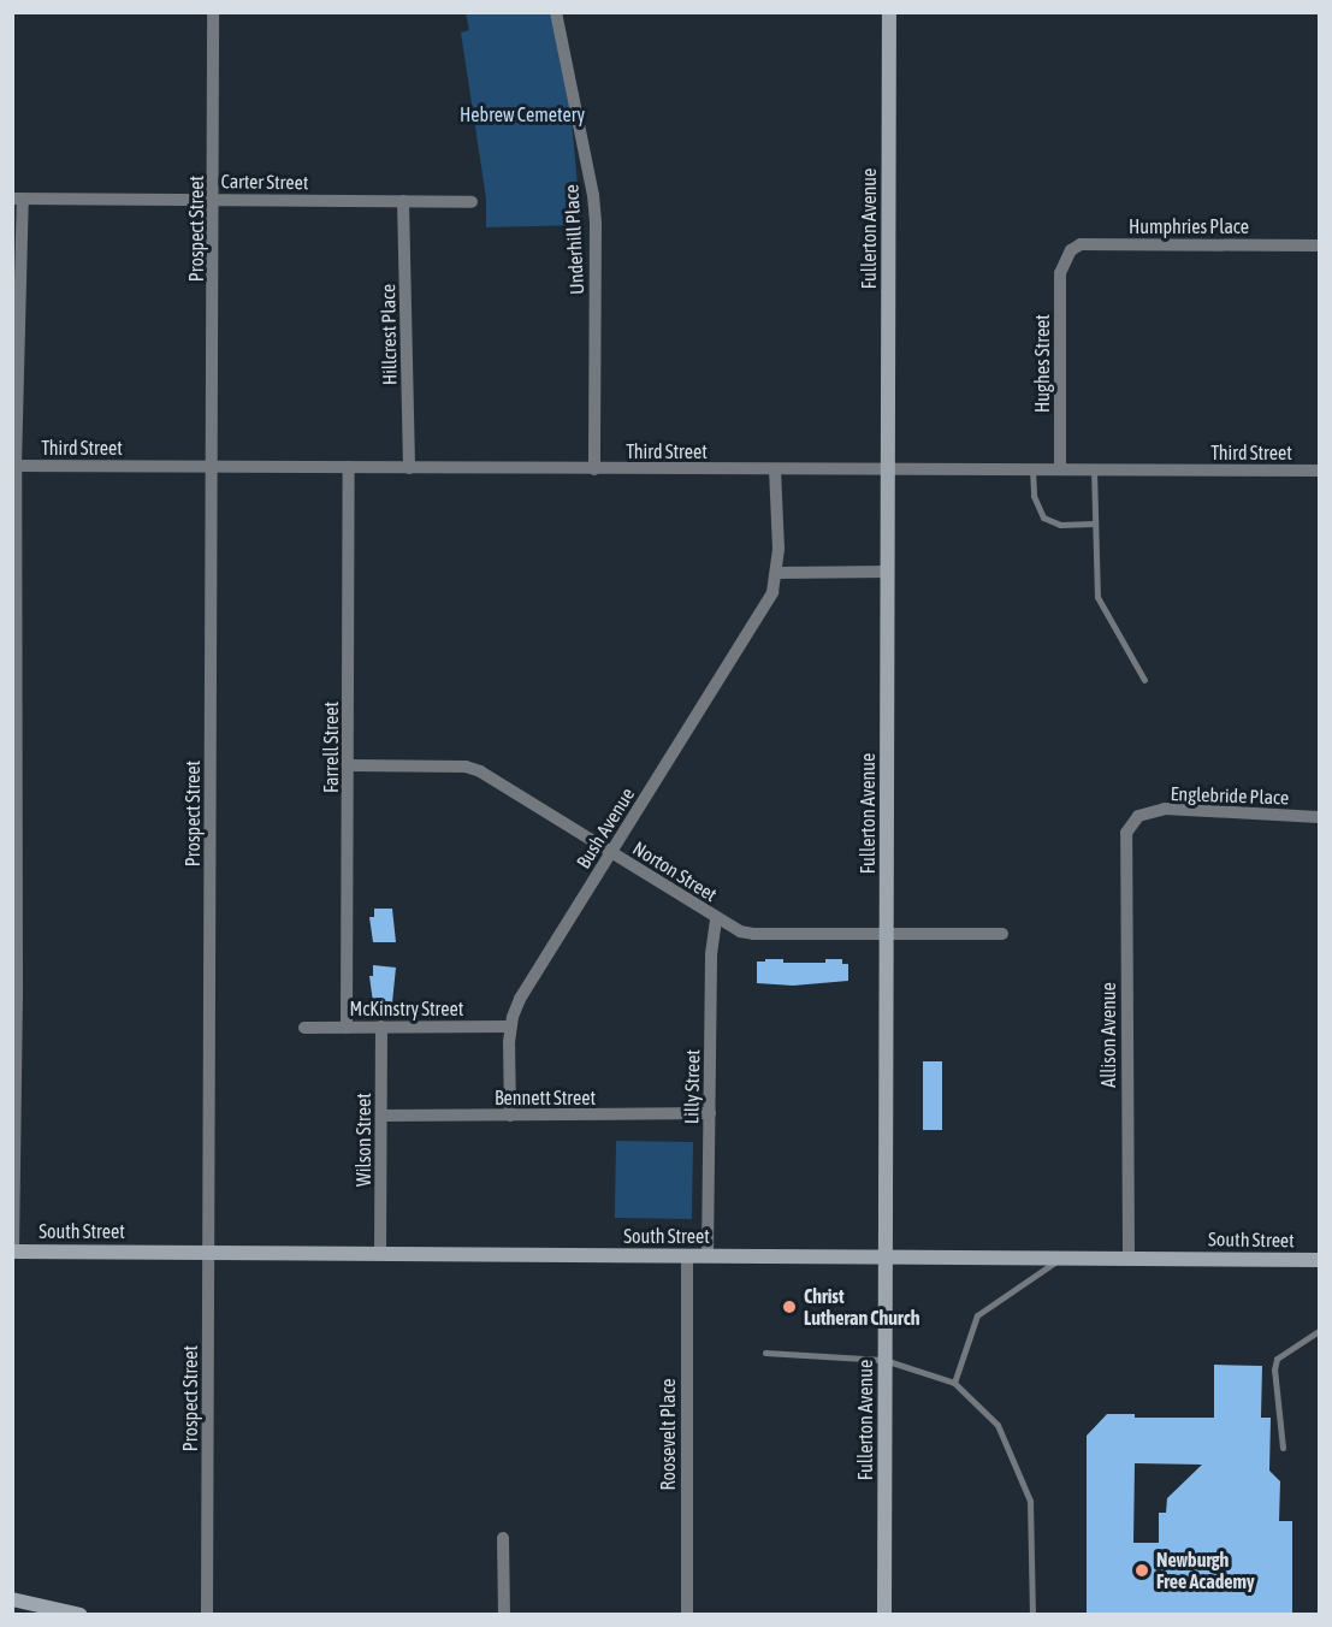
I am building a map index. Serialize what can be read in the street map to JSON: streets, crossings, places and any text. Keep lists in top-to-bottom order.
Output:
{
  "streets": {
    "street": [
      "Carter Street",
      "Humphries Place",
      "Prospect Street",
      "Fullerton Avenue",
      "Underhill Place",
      "Hillcrest Place",
      "Hughes Street",
      "Third Street",
      "Farrell Street",
      "Englebride Place",
      "Bush Avenue",
      "Norton Street",
      "McKinstry Street",
      "Allison Avenue",
      "Lilly Street",
      "Bennett Street",
      "Wilson Street",
      "South Street",
      "Roosevelt Place"
    ]
  },
  "crossings": [
    ["Carter Street", "Prospect Street"],
    ["Carter Street", "Hillcrest Place"],
    ["Humphries Place", "Hughes Street"],
    ["Prospect Street", "Third Street"],
    ["Prospect Street", "South Street"],
    ["Fullerton Avenue", "Third Street"],
    ["Fullerton Avenue", "Norton Street"],
    ["Fullerton Avenue", "South Street"],
    ["Underhill Place", "Third Street"],
    ["Hillcrest Place", "Third Street"],
    ["Hughes Street", "Third Street"],
    ["Third Street", "Farrell Street"],
    ["Third Street", "Bush Avenue"],
    ["Farrell Street", "Norton Street"],
    ["Farrell Street", "McKinstry Street"],
    ["Englebride Place", "Allison Avenue"],
    ["Bush Avenue", "Norton Street"],
    ["Bush Avenue", "McKinstry Street"],
    ["Bush Avenue", "Bennett Street"],
    ["Norton Street", "Lilly Street"],
    ["McKinstry Street", "Wilson Street"],
    ["Allison Avenue", "South Street"],
    ["Lilly Street", "Bennett Street"],
    ["Lilly Street", "South Street"],
    ["Bennett Street", "Wilson Street"],
    ["Wilson Street", "South Street"],
    ["South Street", "Roosevelt Place"]
  ],
  "parks": ["Hebrew Cemetery"],
  "places": ["Christ Lutheran Church", "Newburgh Free Academy"]
}
